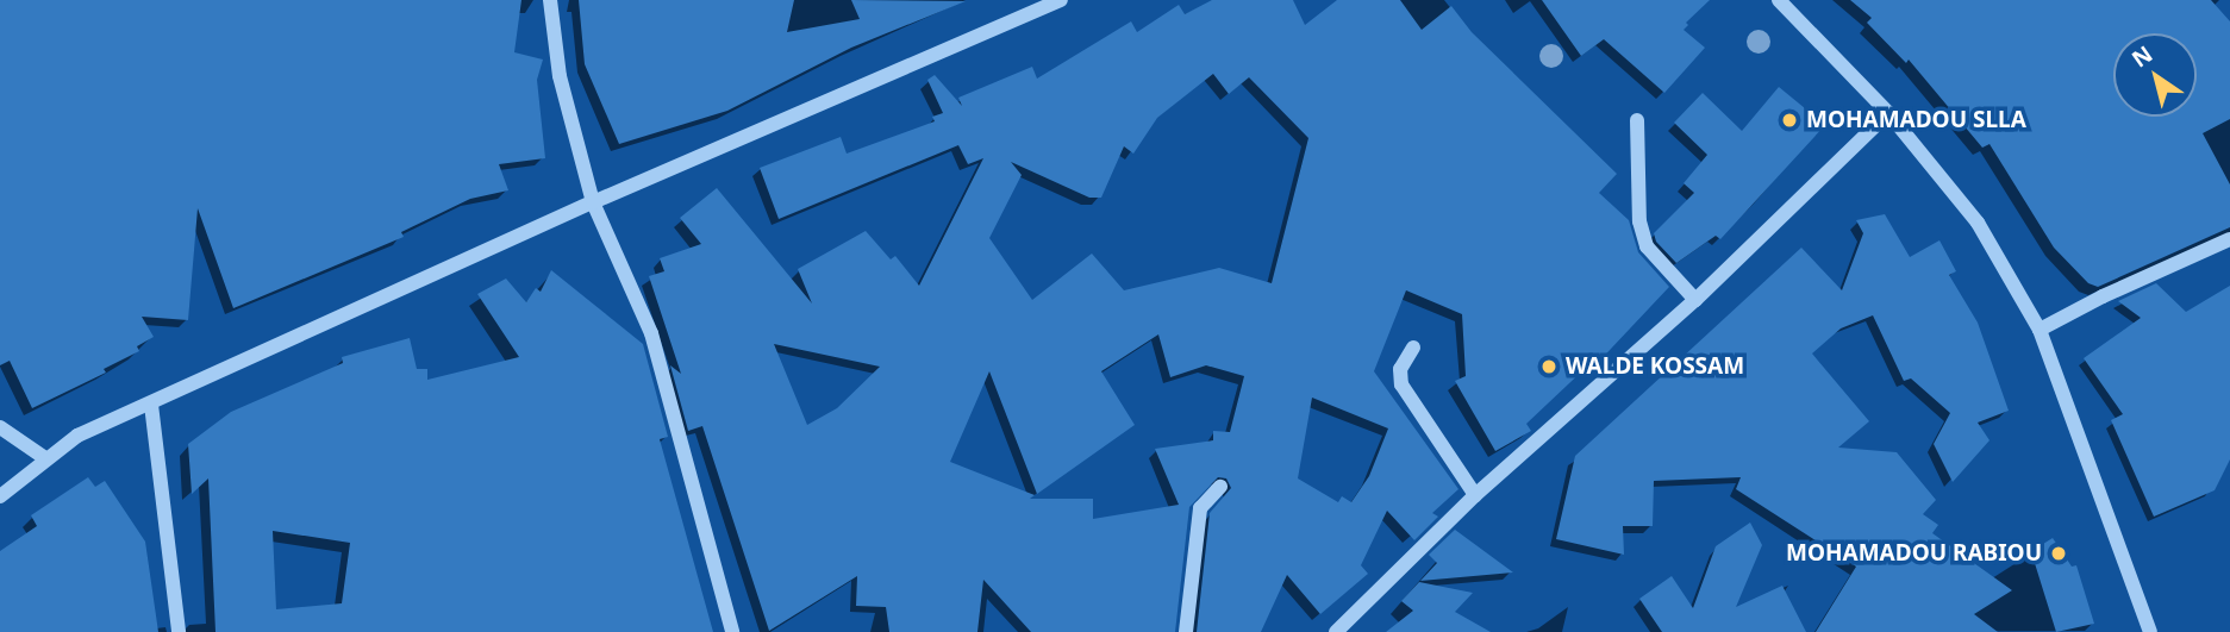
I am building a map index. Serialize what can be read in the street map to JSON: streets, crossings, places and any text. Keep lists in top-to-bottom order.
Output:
{
  "places": ["MOHAMADOU SLLA", "WALDE KOSSAM", "MOHAMADOU RABIOU"],
  "north": "top left"
}
